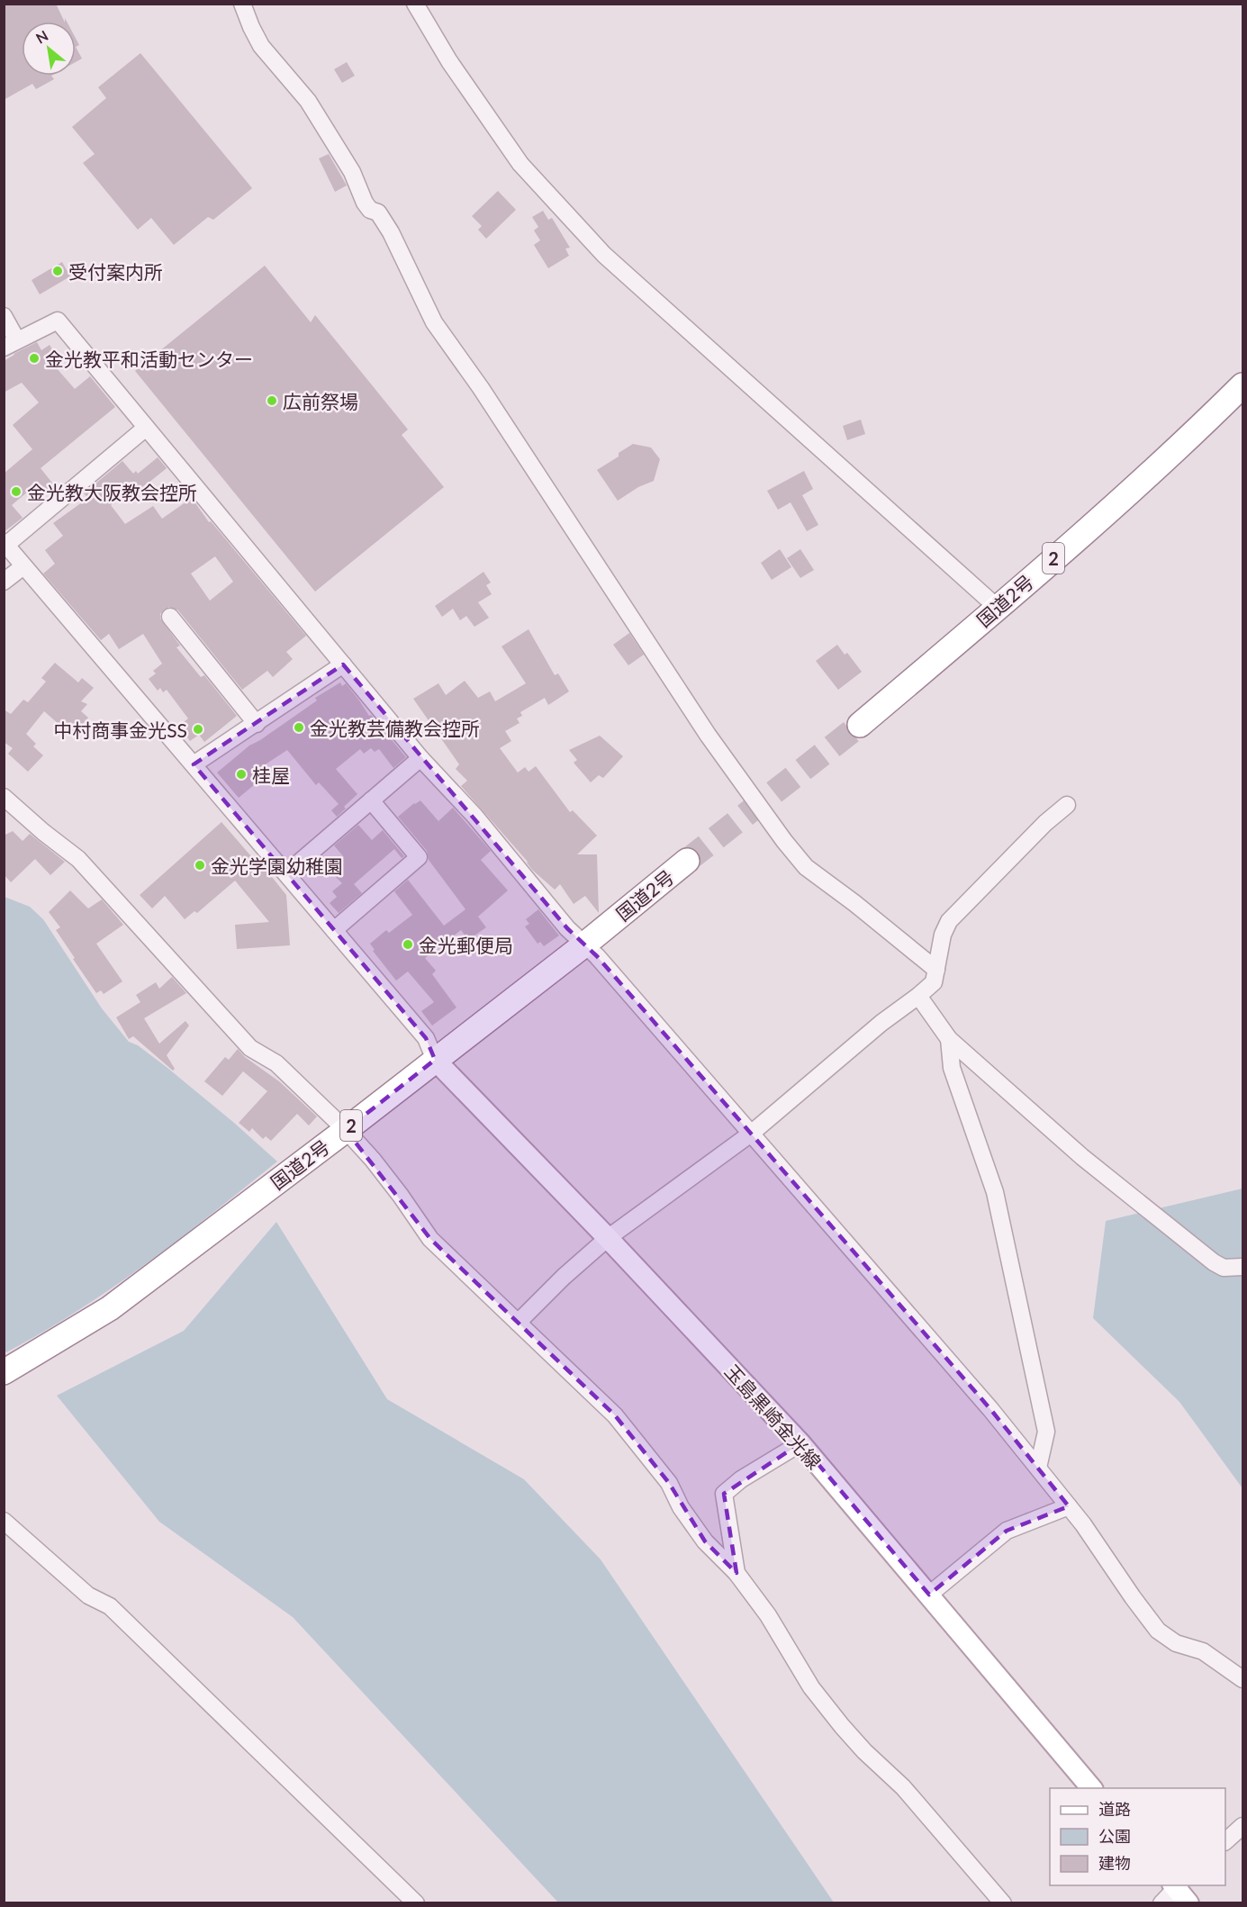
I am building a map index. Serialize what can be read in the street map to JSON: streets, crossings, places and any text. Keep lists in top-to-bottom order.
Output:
{
  "streets": {
    "highway": ["2", "国道2号"],
    "main road": ["玉島黒崎金光線"]
  },
  "crossings": [
    ["国道2号", "玉島黒崎金光線"]
  ],
  "places": [
    "受付案内所",
    "金光教平和活動センター",
    "広前祭場",
    "金光教大阪教会控所",
    "金光教芸備教会控所",
    "中村商事金光SS",
    "桂屋",
    "金光学園幼稚園",
    "金光郵便局"
  ],
  "legend": ["道路", "公園", "建物"],
  "north": "top left"
}
